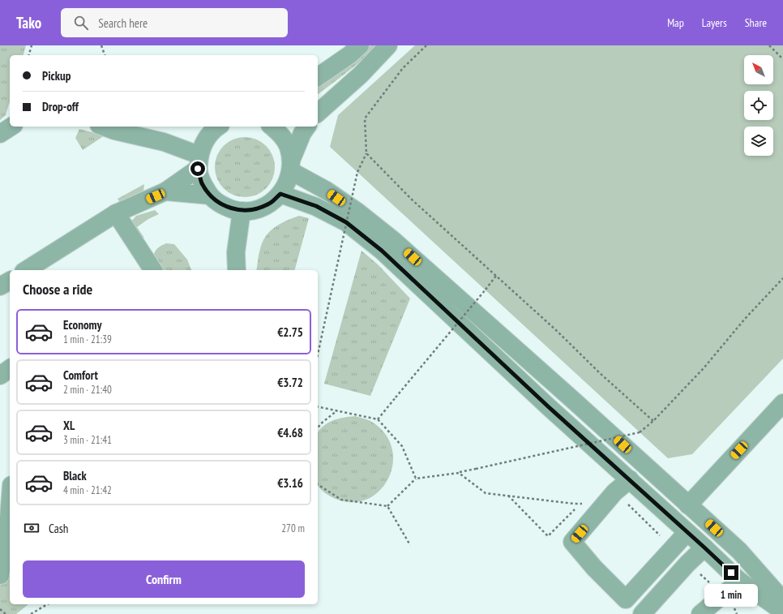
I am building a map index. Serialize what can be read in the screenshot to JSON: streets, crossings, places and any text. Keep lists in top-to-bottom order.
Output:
{
  "north": "top left",
  "page": {
    "header": "Tako",
    "search": "Search here",
    "nav": ["Map", "Layers", "Share"],
    "banner": ["Pickup", "Drop-off"],
    "heading": "Choose a ride",
    "list": [
      {
        "name": "Economy",
        "note": "1 min · 21:39",
        "value": "€2.75"
      },
      {
        "name": "Comfort",
        "note": "2 min · 21:40",
        "value": "€3.72"
      },
      {
        "name": "XL",
        "note": "3 min · 21:41",
        "value": "€4.68"
      },
      {
        "name": "Black",
        "note": "4 min · 21:42",
        "value": "€3.16"
      }
    ],
    "pay": ["Cash", "270 m"],
    "buttons": "Confirm",
    "bubble": "1 min"
  }
}
